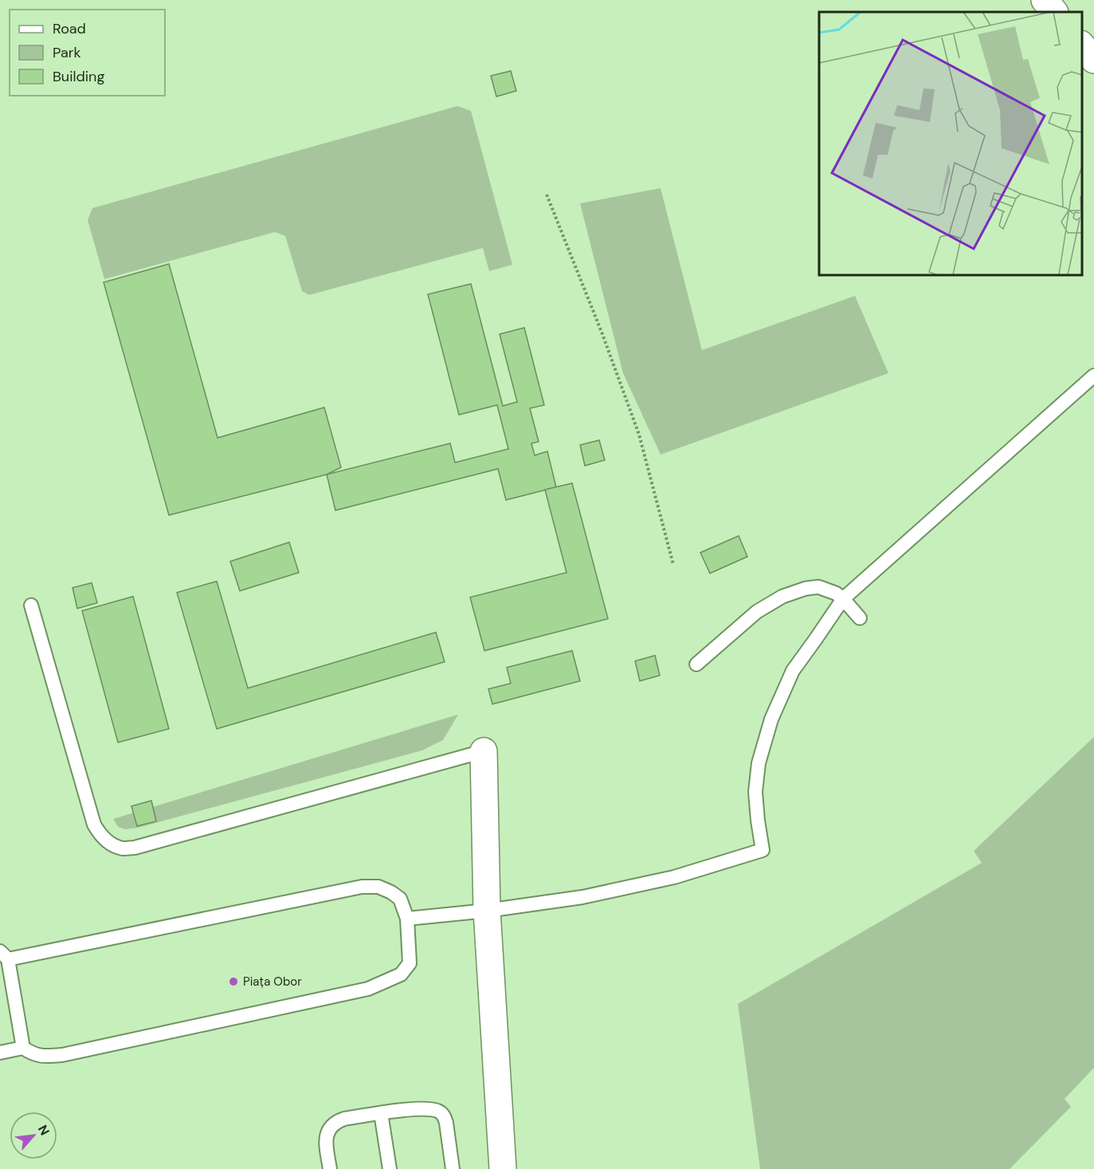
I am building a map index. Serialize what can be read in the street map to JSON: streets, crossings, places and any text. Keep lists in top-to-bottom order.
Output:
{
  "places": ["Piața Obor"],
  "legend": ["Road", "Park", "Building"],
  "north": "top right"
}
